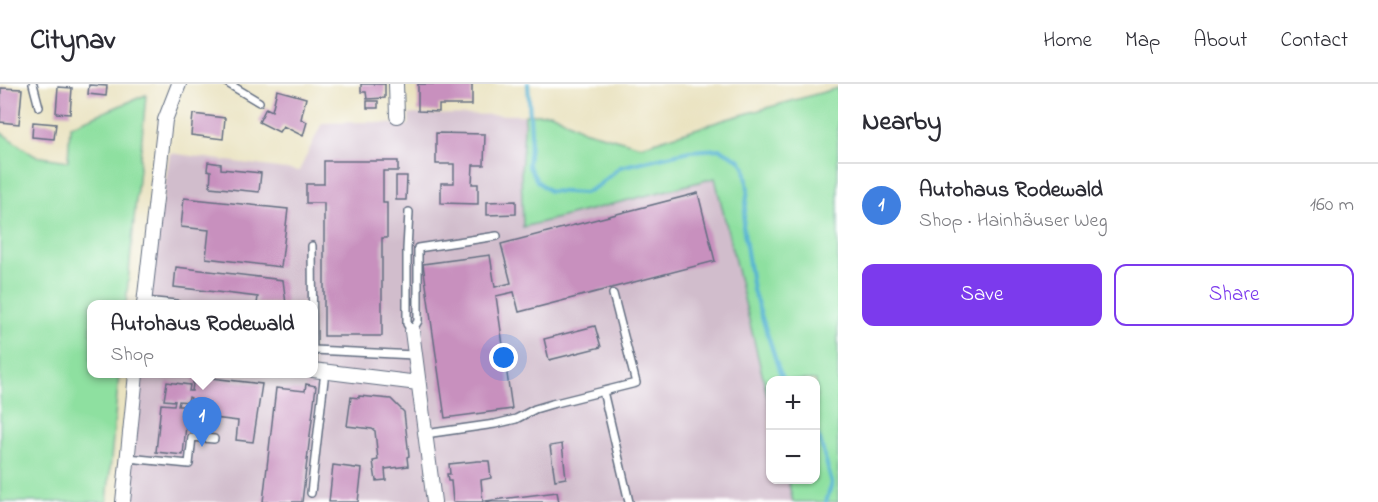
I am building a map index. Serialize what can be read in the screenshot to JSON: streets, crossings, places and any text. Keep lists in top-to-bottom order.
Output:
{
  "page": {
    "header": "Citynav",
    "nav": [
      "Home",
      "Map",
      "About",
      "Contact"
    ],
    "heading": "Nearby",
    "list": [
      {
        "mark": "1",
        "name": "Autohaus Rodewald",
        "note": "Shop · Hainhäuser Weg",
        "value": "160 m"
      }
    ],
    "buttons": ["Save", "Share"],
    "popup": ["Autohaus Rodewald", "Shop"],
    "map_buttons": ["+", "−"],
    "pins": "1"
  }
}
